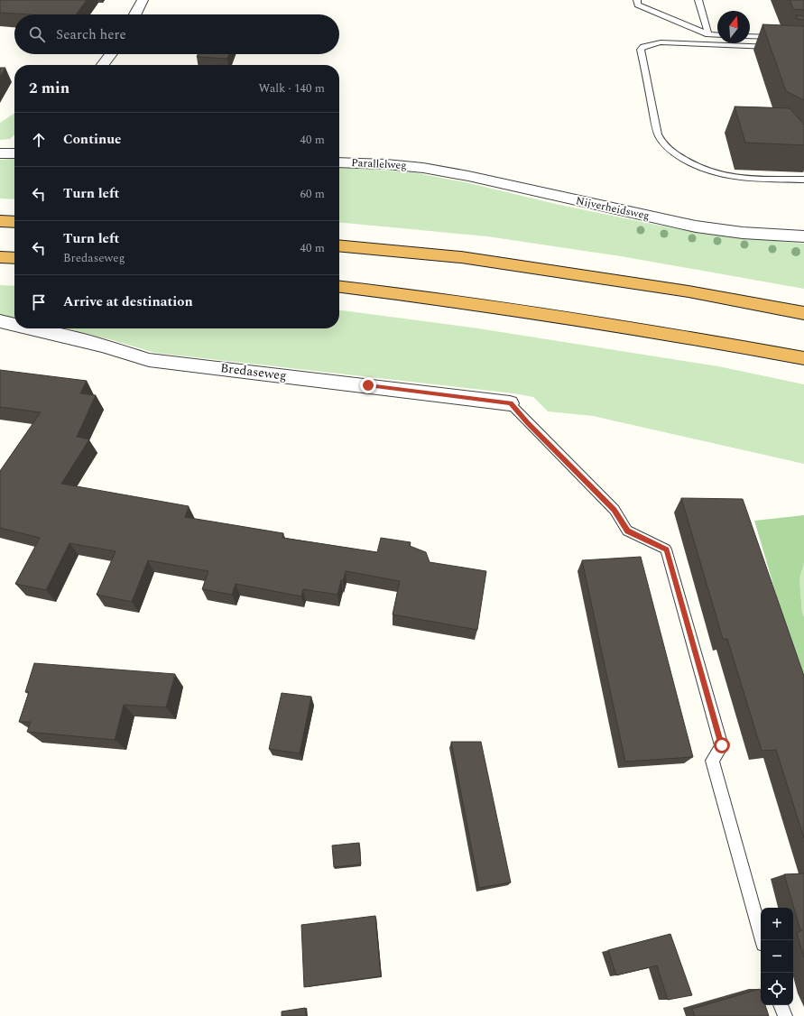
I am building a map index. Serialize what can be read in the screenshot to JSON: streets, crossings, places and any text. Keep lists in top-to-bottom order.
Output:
{
  "streets": {
    "street": ["Parallelweg", "Nijverheidsweg", "Bredaseweg"]
  },
  "crossings": [
    ["Parallelweg", "Nijverheidsweg"]
  ],
  "north": "top",
  "page": {
    "search": "Search here",
    "heading": ["2 min", "Walk · 140 m"],
    "list": [
      ["Continue", "40 m"],
      ["Turn left", "60 m"],
      ["Turn left", "Bredaseweg", "40 m"],
      "Arrive at destination"
    ],
    "map_buttons": ["+", "−"]
  }
}
